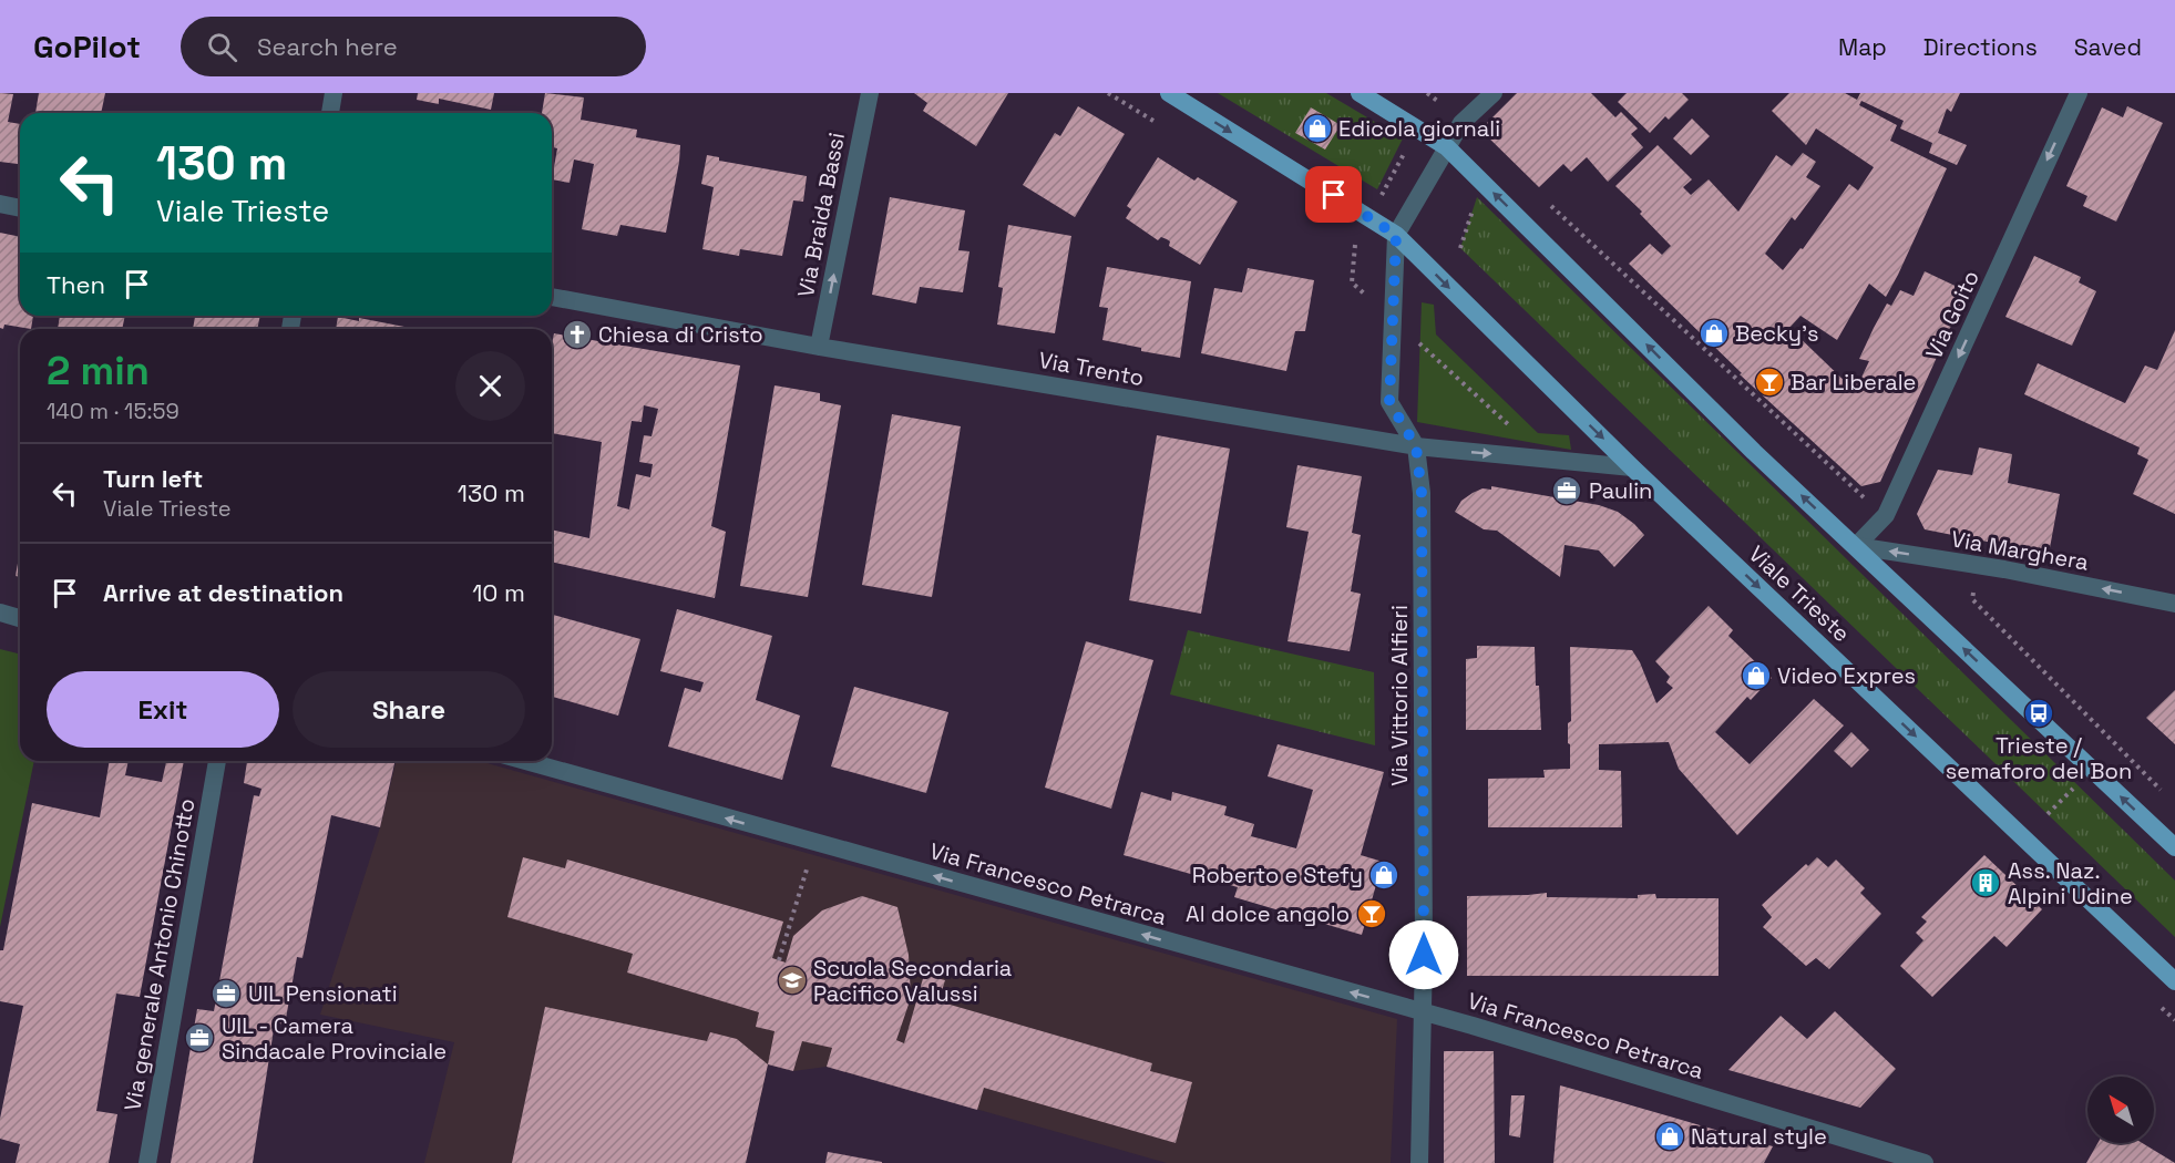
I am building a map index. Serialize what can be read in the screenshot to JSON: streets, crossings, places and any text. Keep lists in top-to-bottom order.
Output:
{
  "streets": {
    "main road": ["Viale Trieste"],
    "street": [
      "Via Braida Bassi",
      "Via Goito",
      "Via Trento",
      "Via Marghera",
      "Via Vittorio Alfieri",
      "Via Francesco Petrarca",
      "Via generale Antonio Chinotto"
    ]
  },
  "crossings": [
    ["Via Braida Bassi", "Via Trento"],
    ["Via Goito", "Via Marghera"],
    ["Via Trento", "Viale Trieste"],
    ["Via Trento", "Via Vittorio Alfieri"],
    ["Viale Trieste", "Via Vittorio Alfieri"],
    ["Via Vittorio Alfieri", "Via Francesco Petrarca"]
  ],
  "one_way": [
    "Via Braida Bassi",
    "Via Goito",
    "Via Marghera",
    "Via Francesco Petrarca"
  ],
  "places": {
    "shop": [
      "Edicola giornali",
      "Becky's",
      "Video Expres",
      "Roberto e Stefy",
      "Natural style"
    ],
    "church": ["Chiesa di Cristo"],
    "bar": ["Bar Liberale", "Al dolce angolo"],
    "office": ["Paulin", "UIL Pensionati", "UIL - Camera Sindacale Provinciale"],
    "bus stop": ["Trieste / semaforo del Bon"],
    "building": ["Ass. Naz. Alpini Udine"],
    "school or university": ["Scuola Secondaria Pacifico Valussi"]
  },
  "north": "top left",
  "page": {
    "header": "GoPilot",
    "search": "Search here",
    "nav": ["Map", "Directions", "Saved"],
    "turn": ["130 m", "Viale Trieste"],
    "then": "Then",
    "heading": ["2 min", "140 m · 15:59"],
    "list": [
      {
        "name": "Turn left",
        "note": "Viale Trieste",
        "value": "130 m"
      },
      {
        "name": "Arrive at destination",
        "value": "10 m"
      }
    ],
    "buttons": ["Exit", "Share"]
  }
}
